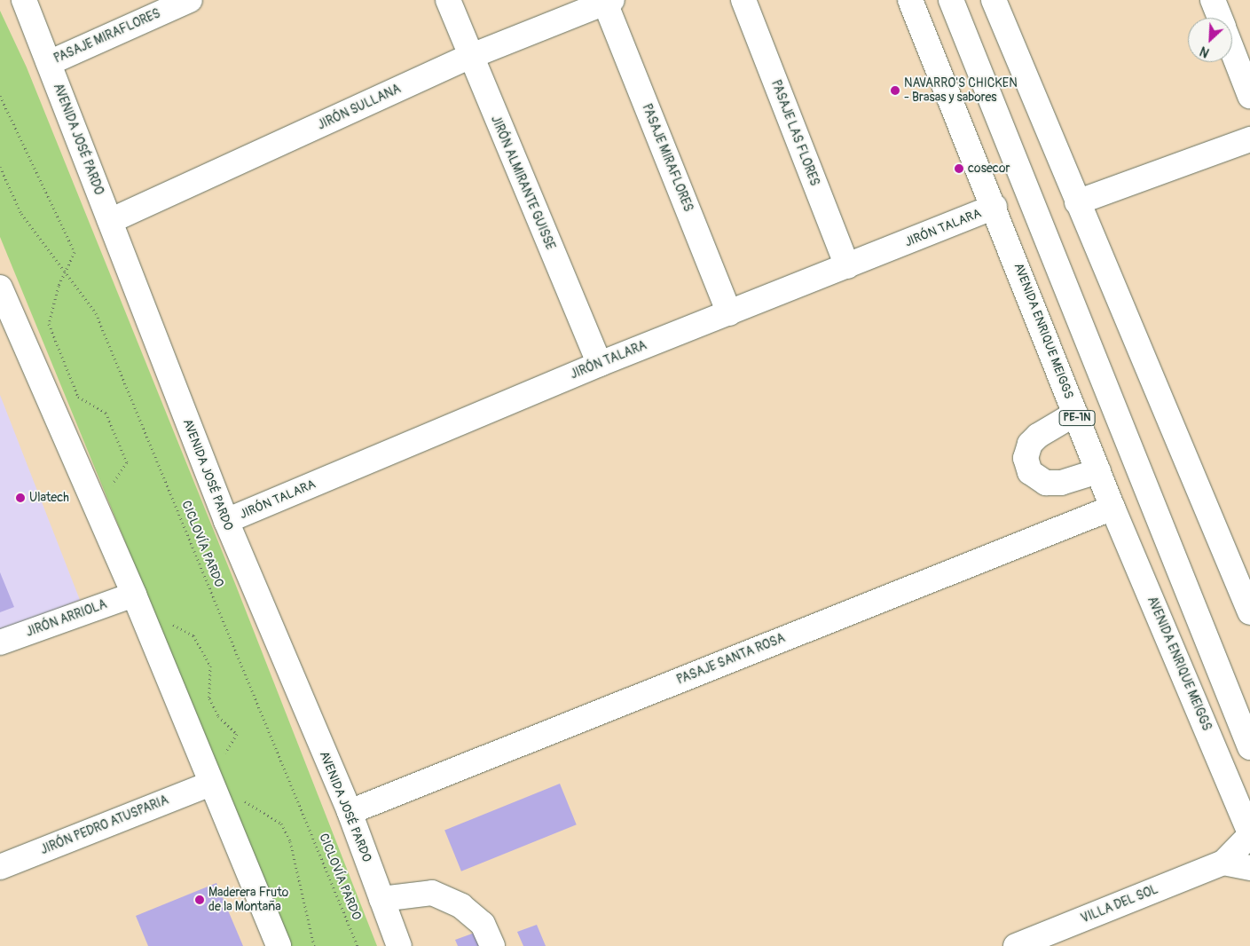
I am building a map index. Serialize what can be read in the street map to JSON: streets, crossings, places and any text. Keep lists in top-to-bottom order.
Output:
{
  "streets": {
    "main road": [
      "PASAJE MIRAFLORES",
      "JIRÓN SULLANA",
      "PASAJE LAS FLORES",
      "AVENIDA JOSÉ PARDO",
      "JIRÓN ALMIRANTE GUISSE",
      "JIRÓN TALARA",
      "AVENIDA ENRIQUE MEIGGS",
      "PE-1N",
      "JIRÓN ARRIOLA",
      "PASAJE SANTA ROSA",
      "JIRÓN PEDRO ATUSPARIA",
      "VILLA DEL SOL"
    ],
    "path": ["CICLOVÍA PARDO"]
  },
  "crossings": [
    ["PASAJE MIRAFLORES", "JIRÓN SULLANA"],
    ["PASAJE MIRAFLORES", "AVENIDA JOSÉ PARDO"],
    ["PASAJE MIRAFLORES", "JIRÓN TALARA"],
    ["JIRÓN SULLANA", "AVENIDA JOSÉ PARDO"],
    ["JIRÓN SULLANA", "JIRÓN ALMIRANTE GUISSE"],
    ["PASAJE LAS FLORES", "JIRÓN TALARA"],
    ["AVENIDA JOSÉ PARDO", "JIRÓN TALARA"],
    ["AVENIDA JOSÉ PARDO", "PASAJE SANTA ROSA"],
    ["JIRÓN ALMIRANTE GUISSE", "JIRÓN TALARA"],
    ["JIRÓN TALARA", "AVENIDA ENRIQUE MEIGGS"],
    ["AVENIDA ENRIQUE MEIGGS", "PASAJE SANTA ROSA"]
  ],
  "places": [
    "NAVARRO'S CHICKEN - Brasas y sabores",
    "cosecor",
    "Ulatech",
    "Maderera Fruto de la Montaña"
  ],
  "north": "bottom left"
}
